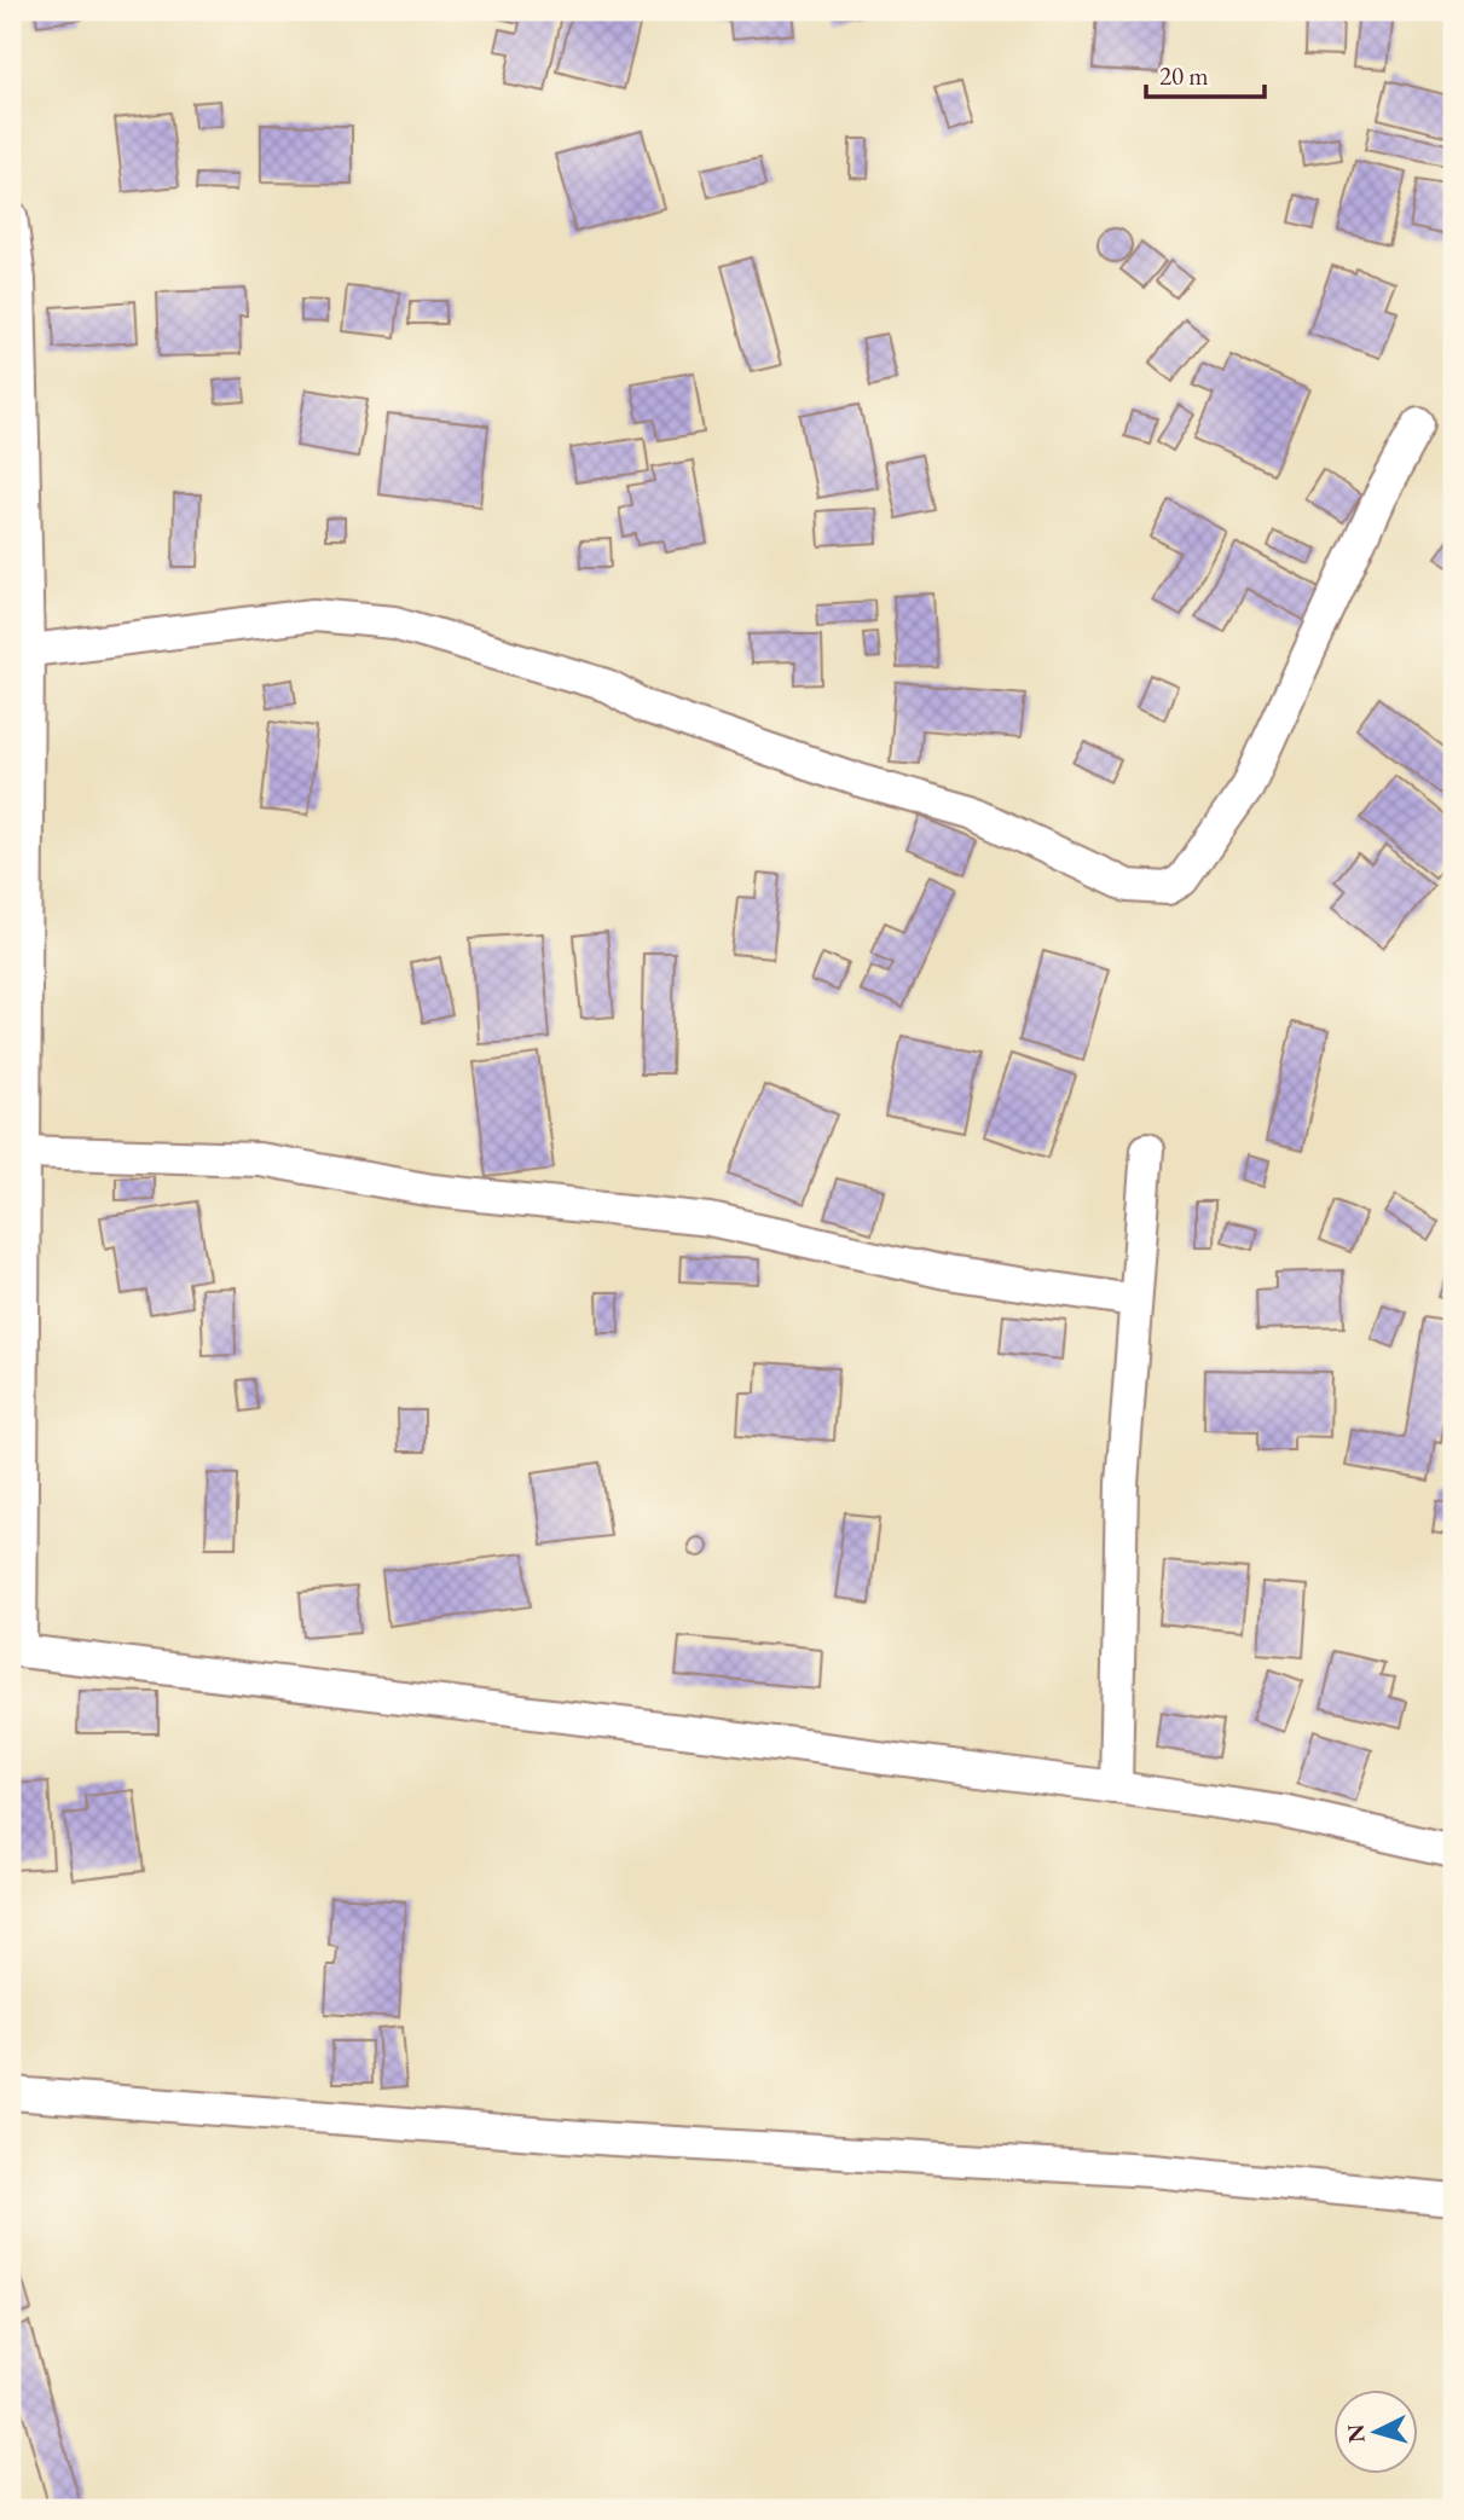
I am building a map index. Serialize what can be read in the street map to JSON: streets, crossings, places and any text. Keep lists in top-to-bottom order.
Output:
{
  "scale_bar": "20 m",
  "north": "left"
}
